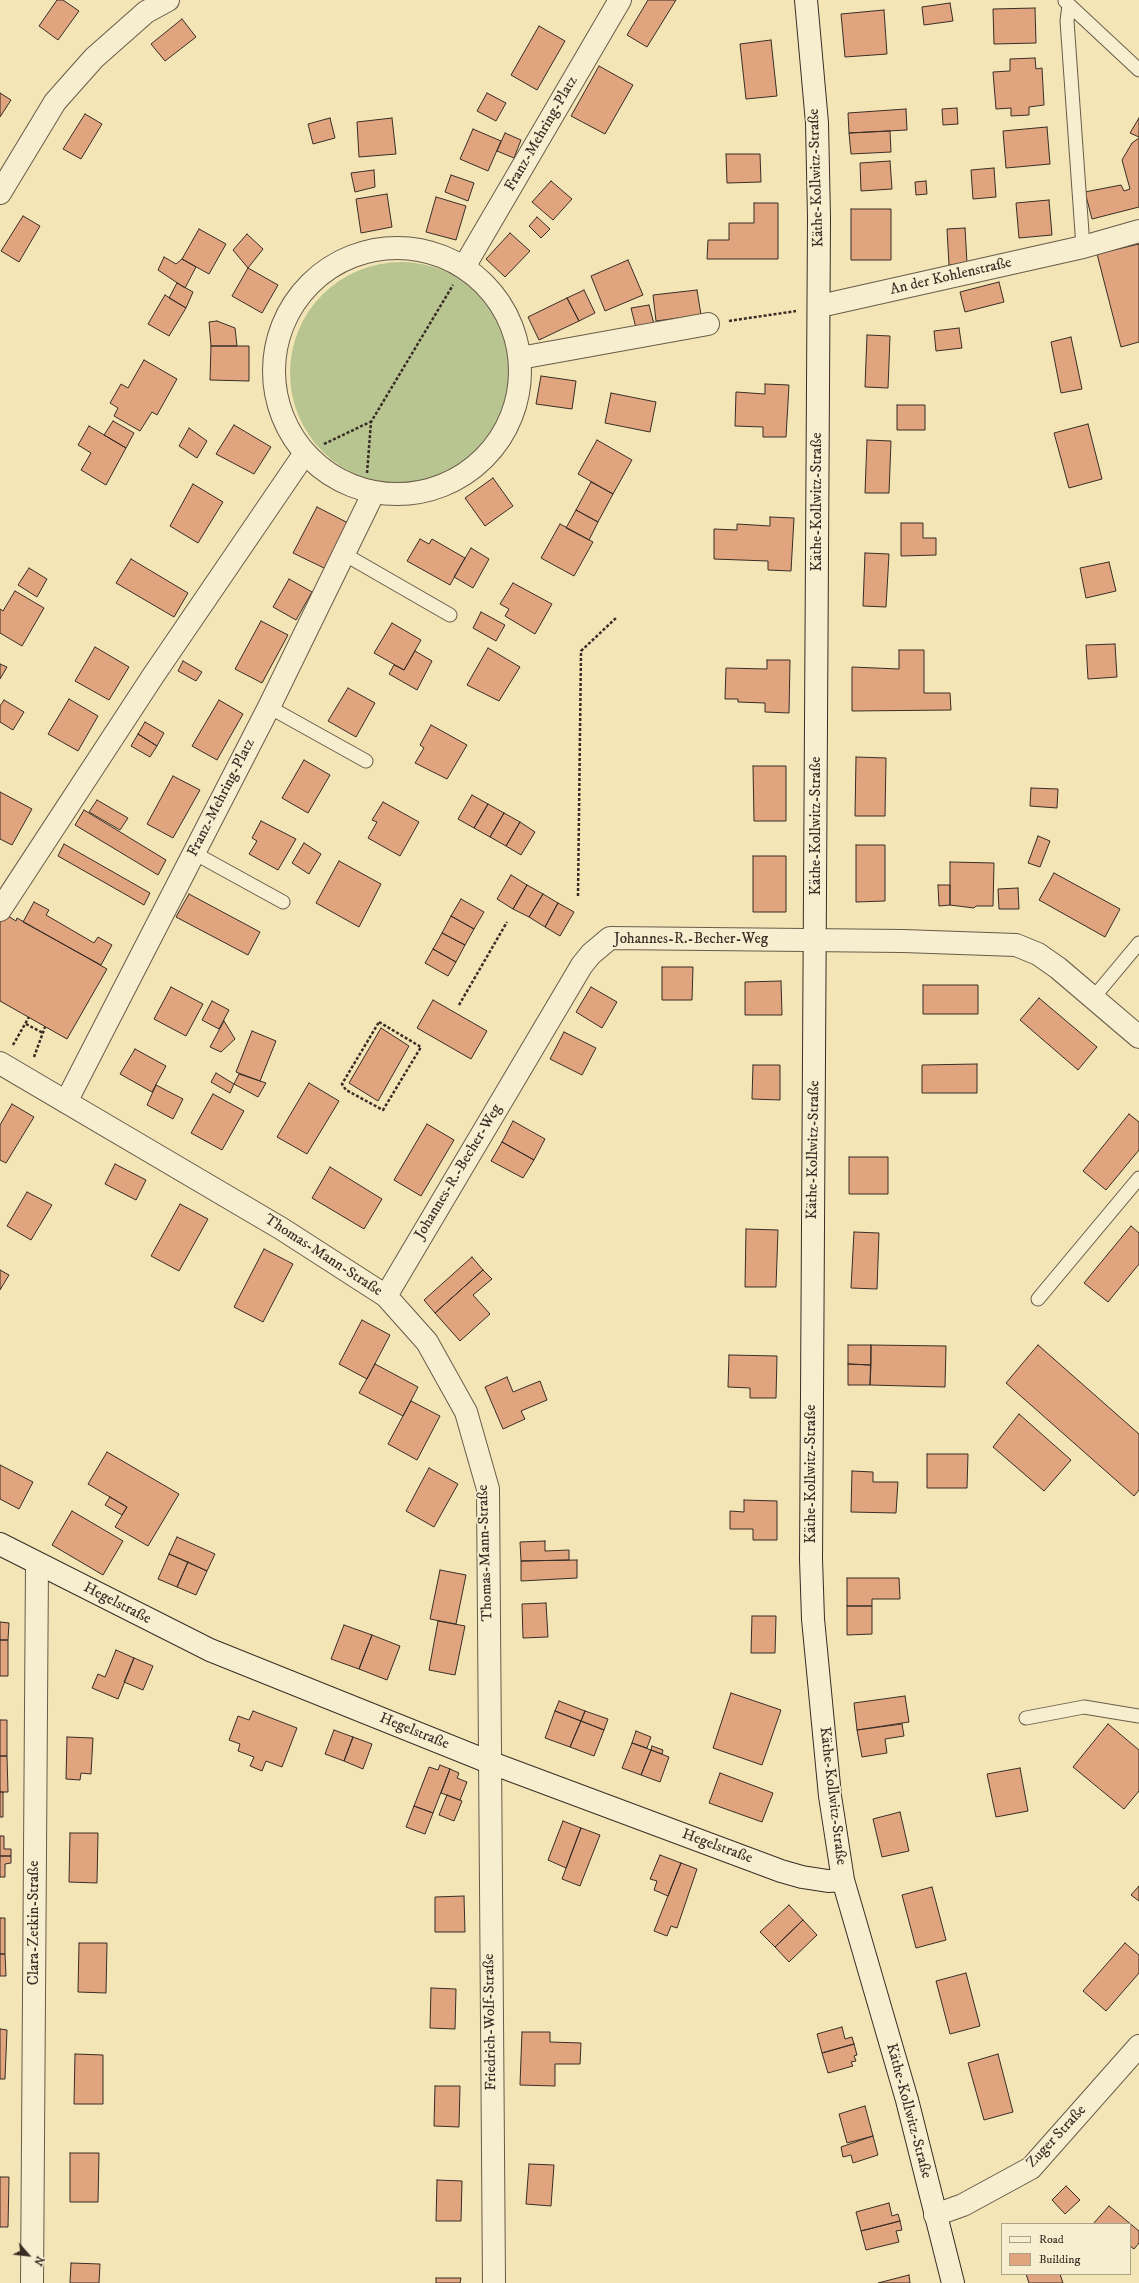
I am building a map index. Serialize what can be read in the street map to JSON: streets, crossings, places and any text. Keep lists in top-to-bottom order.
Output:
{
  "streets": {
    "street": [
      "Franz-Mehring-Platz",
      "Käthe-Kollwitz-Straße",
      "An der Kohlenstraße",
      "Johannes-R.-Becher-Weg",
      "Thomas-Mann-Straße",
      "Hegelstraße",
      "Clara-Zetkin-Straße",
      "Friedrich-Wolf-Straße",
      "Zuger Straße"
    ]
  },
  "crossings": [
    ["Franz-Mehring-Platz", "Thomas-Mann-Straße"],
    ["Käthe-Kollwitz-Straße", "An der Kohlenstraße"],
    ["Käthe-Kollwitz-Straße", "Johannes-R.-Becher-Weg"],
    ["Käthe-Kollwitz-Straße", "Hegelstraße"],
    ["Käthe-Kollwitz-Straße", "Zuger Straße"],
    ["Johannes-R.-Becher-Weg", "Thomas-Mann-Straße"],
    ["Thomas-Mann-Straße", "Hegelstraße"],
    ["Thomas-Mann-Straße", "Friedrich-Wolf-Straße"],
    ["Hegelstraße", "Clara-Zetkin-Straße"],
    ["Hegelstraße", "Friedrich-Wolf-Straße"]
  ],
  "legend": ["Road", "Building"],
  "north": "bottom right"
}
